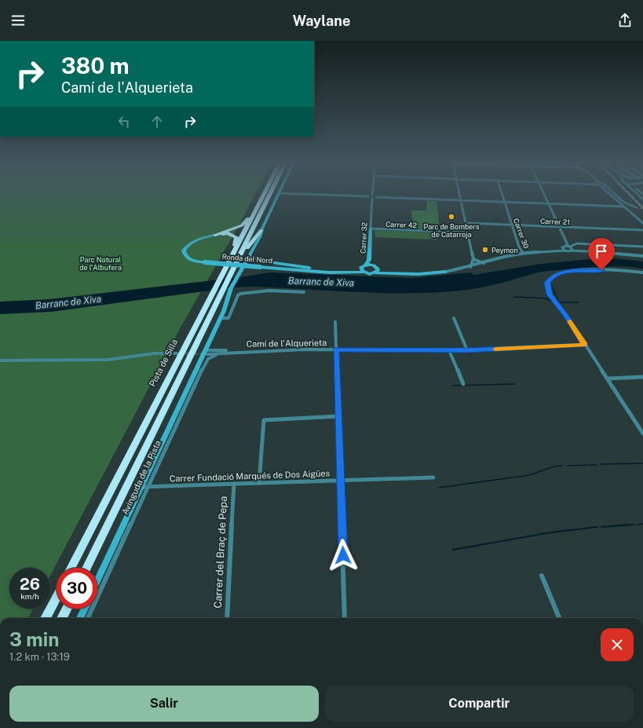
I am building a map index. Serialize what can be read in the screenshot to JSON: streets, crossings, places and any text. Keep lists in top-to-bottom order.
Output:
{
  "streets": {
    "highway": ["Pista de Silla"],
    "street": [
      "Carrer 21",
      "Carrer 42",
      "Carrer 30",
      "Carrer 32",
      "Ronda del Nord",
      "Camí de l'Alquerieta",
      "Carrer Fundació Marqués de Dos Aigües",
      "Avinguda de la Pista",
      "Carrer del Braç de Pepa"
    ]
  },
  "crossings": [
    ["Carrer 21", "Carrer 30"],
    ["Carrer 42", "Carrer 32"],
    ["Carrer 32", "Ronda del Nord"],
    ["Camí de l'Alquerieta", "Avinguda de la Pista"],
    ["Carrer Fundació Marqués de Dos Aigües", "Avinguda de la Pista"],
    ["Carrer Fundació Marqués de Dos Aigües", "Carrer del Braç de Pepa"]
  ],
  "water": ["Barranc de Xiva"],
  "parks": ["Parc Natural de l'Albufera"],
  "places": ["Parc de Bombers de Catarroja", "Peymon"],
  "page": {
    "header": "Waylane",
    "turn": ["380 m", "Camí de l'Alquerieta"],
    "speed": "26 km/h",
    "limit": "30",
    "heading": ["3 min", "1.2 km · 13:19"],
    "buttons": ["Salir", "Compartir"]
  }
}
